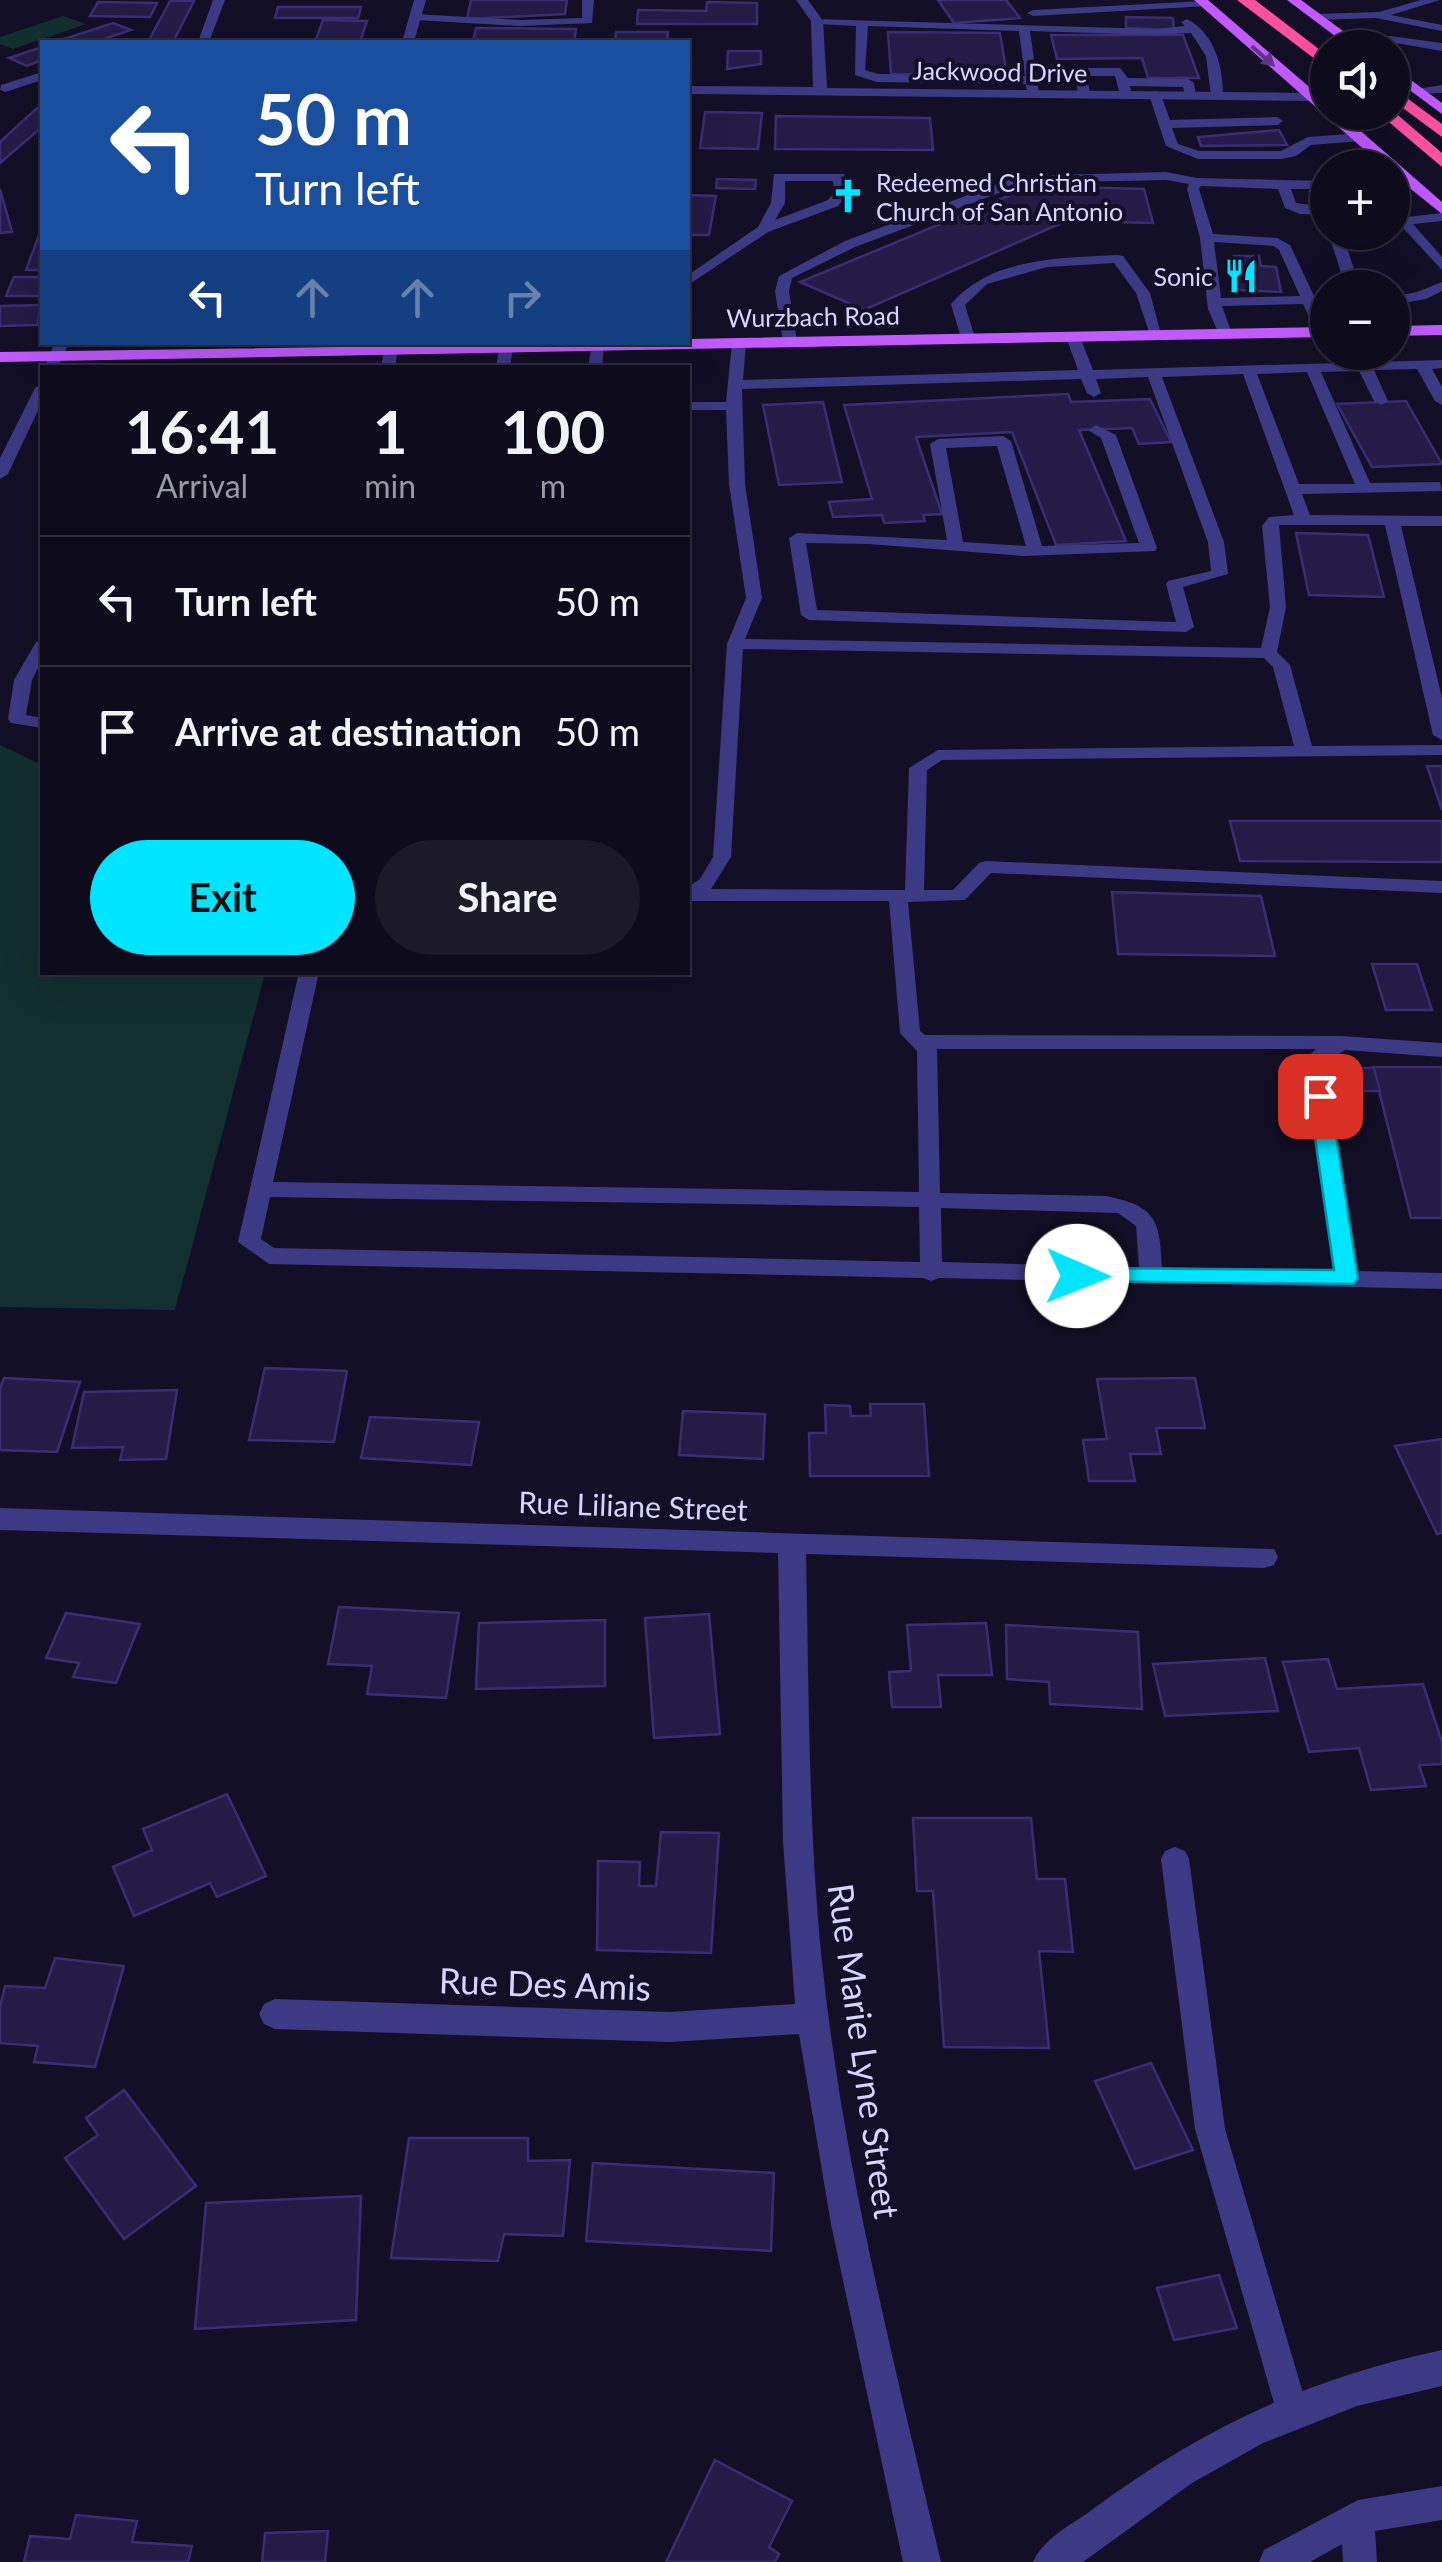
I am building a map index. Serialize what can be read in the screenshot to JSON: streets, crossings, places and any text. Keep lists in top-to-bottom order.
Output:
{
  "streets": {
    "main road": ["Wurzbach Road"],
    "street": [
      "Jackwood Drive",
      "Rue Liliane Street",
      "Rue Des Amis",
      "Rue Marie Lyne Street"
    ]
  },
  "crossings": [
    ["Rue Liliane Street", "Rue Marie Lyne Street"],
    ["Rue Des Amis", "Rue Marie Lyne Street"]
  ],
  "places": {
    "church": ["Redeemed Christian Church of San Antonio"],
    "restaurant": ["Sonic"]
  },
  "page": {
    "map_buttons": ["+", "−"],
    "turn": ["50 m", "Turn left"],
    "eta": [
      "16:41",
      "Arrival",
      "1",
      "min",
      "100",
      "m"
    ],
    "list": [
      {
        "name": "Turn left",
        "value": "50 m"
      },
      {
        "name": "Arrive at destination",
        "value": "50 m"
      }
    ],
    "buttons": ["Exit", "Share"]
  }
}
